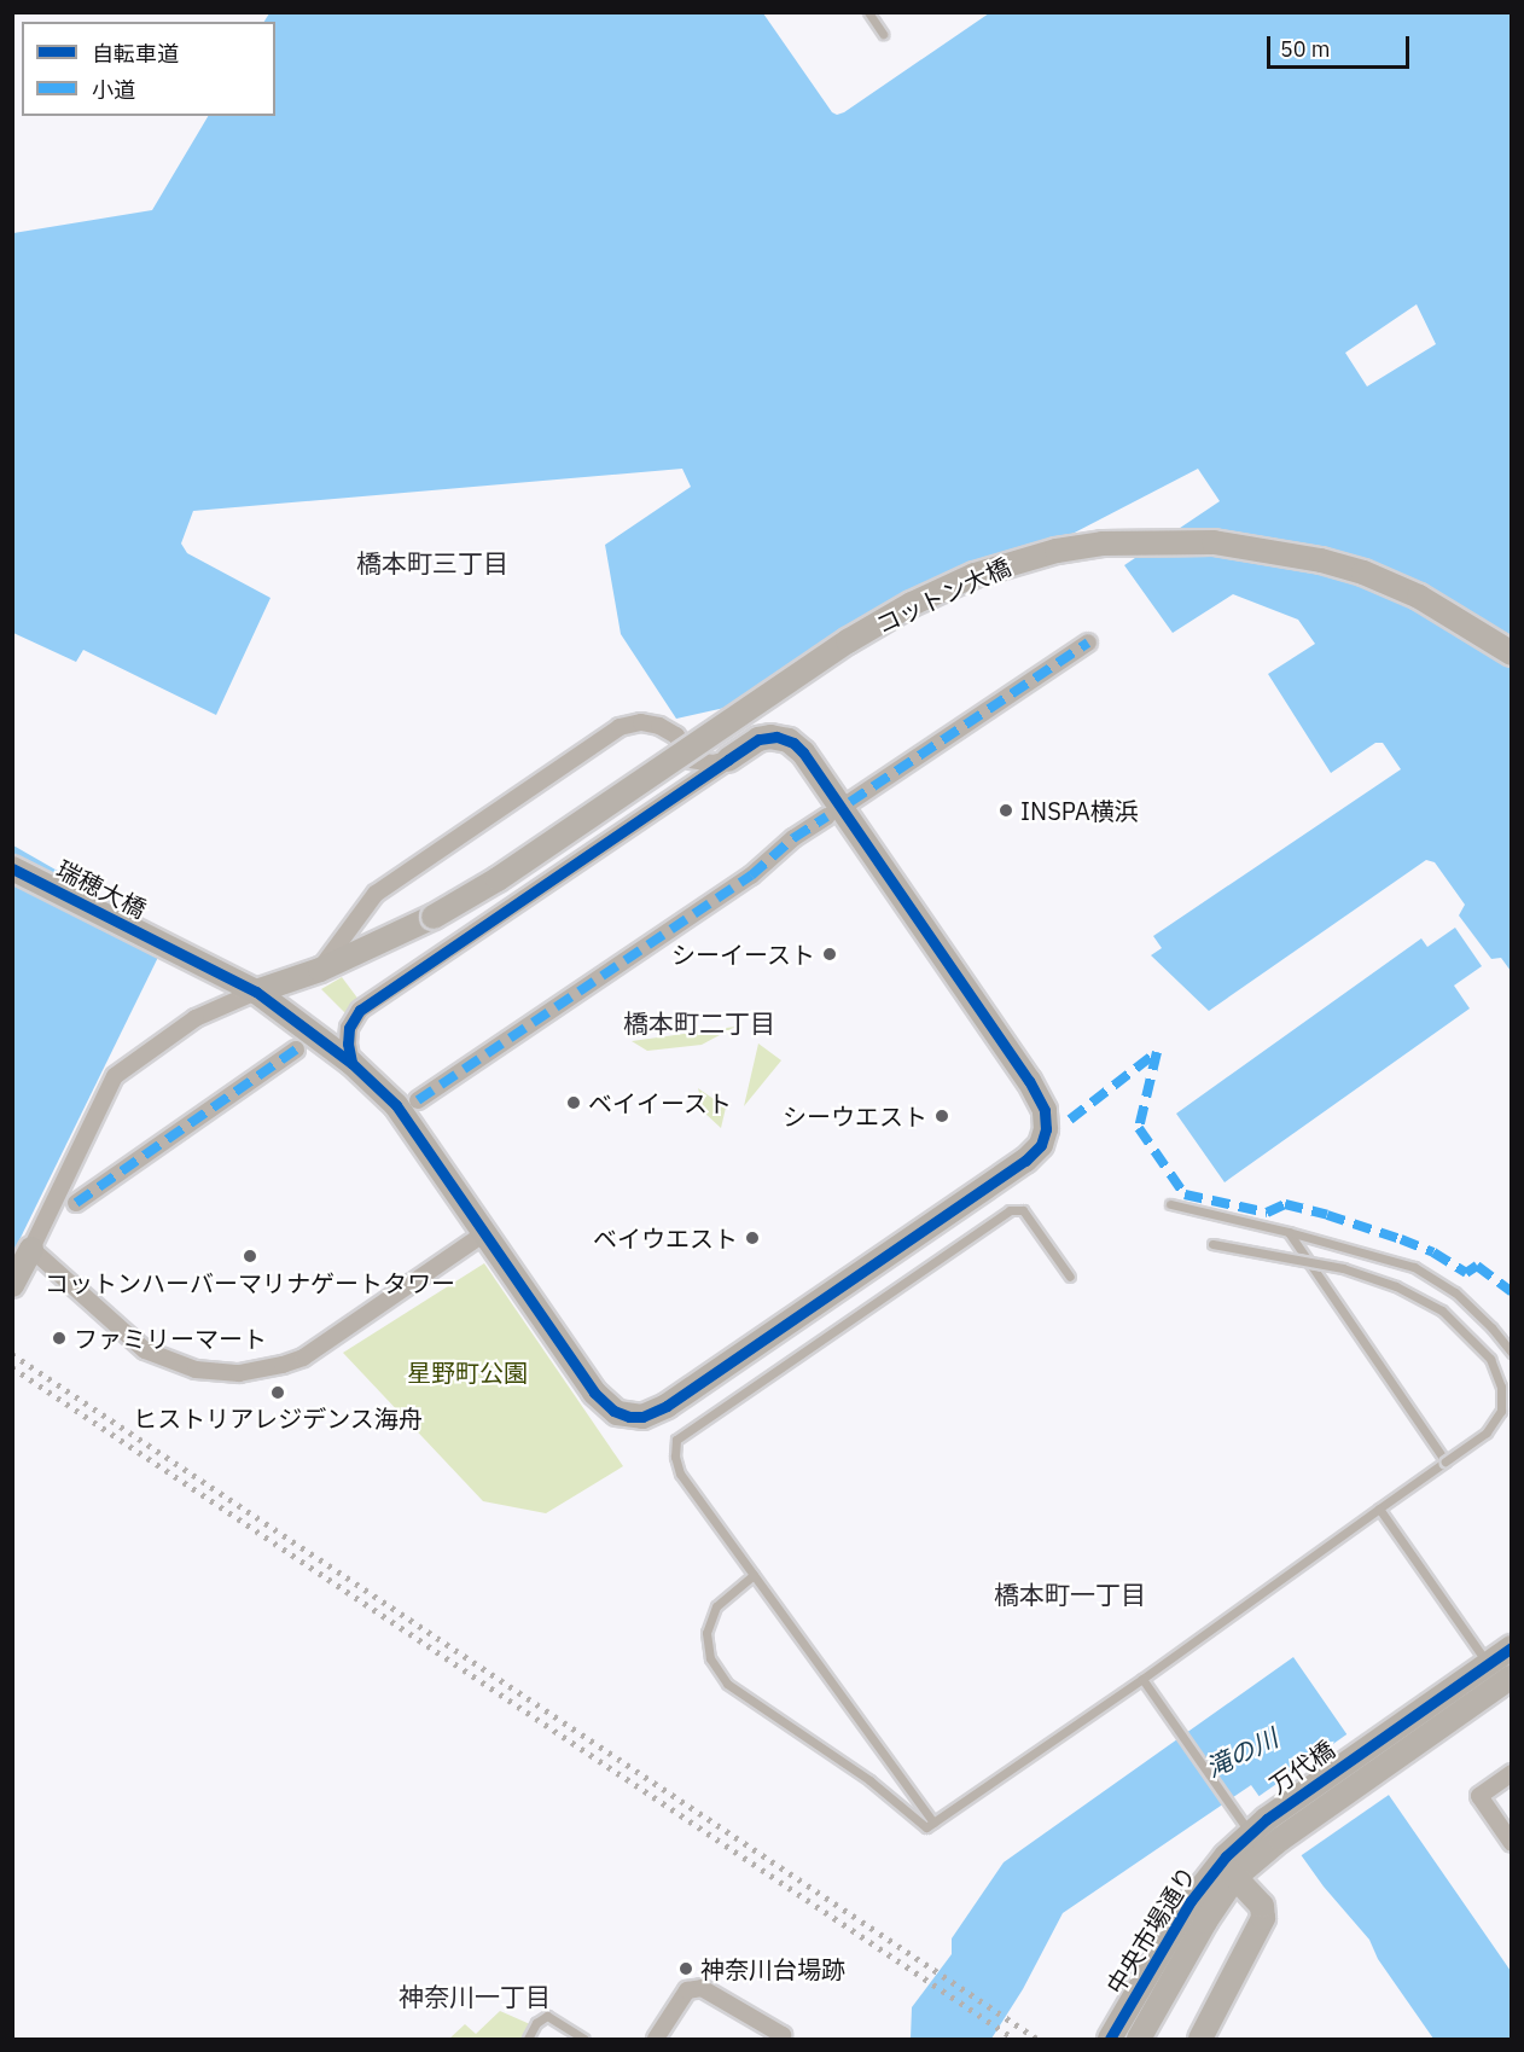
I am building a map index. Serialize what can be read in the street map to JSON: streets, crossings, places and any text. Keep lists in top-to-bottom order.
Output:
{
  "streets": {
    "street": [
      "コットン大橋",
      "瑞穂大橋",
      "万代橋",
      "中央市場通り"
    ]
  },
  "crossings": [
    ["コットン大橋", "瑞穂大橋"],
    ["万代橋", "中央市場通り"]
  ],
  "districts": [
    "橋本町三丁目",
    "橋本町二丁目",
    "橋本町一丁目",
    "神奈川一丁目"
  ],
  "water": ["滝の川"],
  "parks": ["星野町公園"],
  "places": [
    "INSPA横浜",
    "シーイースト",
    "ベイイースト",
    "シーウエスト",
    "ベイウエスト",
    "コットンハーバーマリナゲートタワー",
    "ファミリーマート",
    "ヒストリアレジデンス海舟",
    "神奈川台場跡"
  ],
  "legend": ["自転車道", "小道"],
  "scale_bar": "50 m"
}
